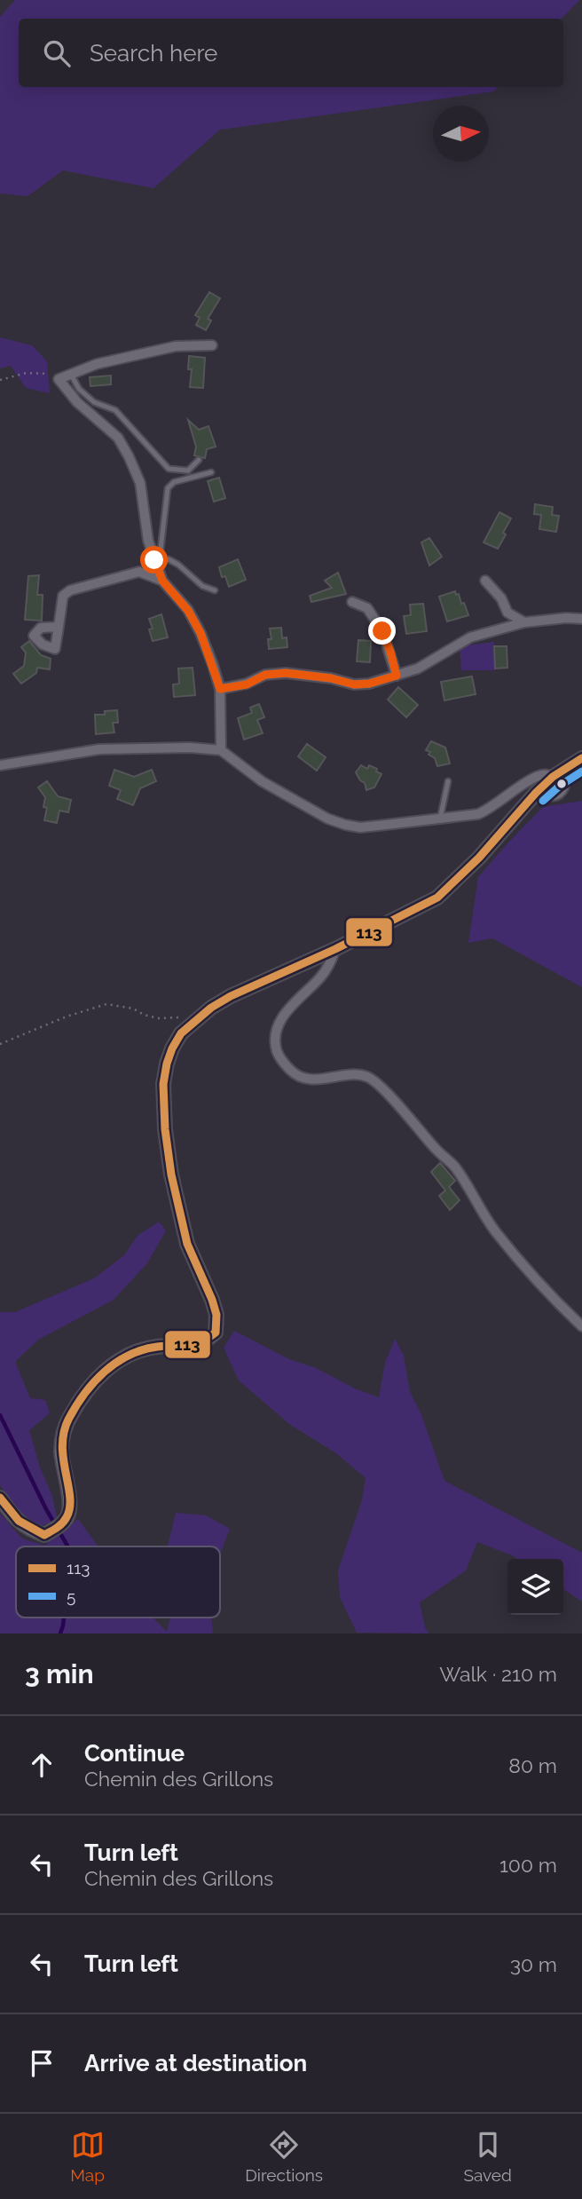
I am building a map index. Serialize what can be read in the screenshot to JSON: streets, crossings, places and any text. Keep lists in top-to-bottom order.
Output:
{
  "lines": ["transit line 113", "transit line 5"],
  "legend": ["113", "5"],
  "north": "right",
  "page": {
    "search": "Search here",
    "heading": ["3 min", "Walk · 210 m"],
    "list": [
      ["Continue", "Chemin des Grillons", "80 m"],
      ["Turn left", "Chemin des Grillons", "100 m"],
      ["Turn left", "30 m"],
      "Arrive at destination"
    ],
    "nav": ["Map", "Directions", "Saved"]
  }
}
